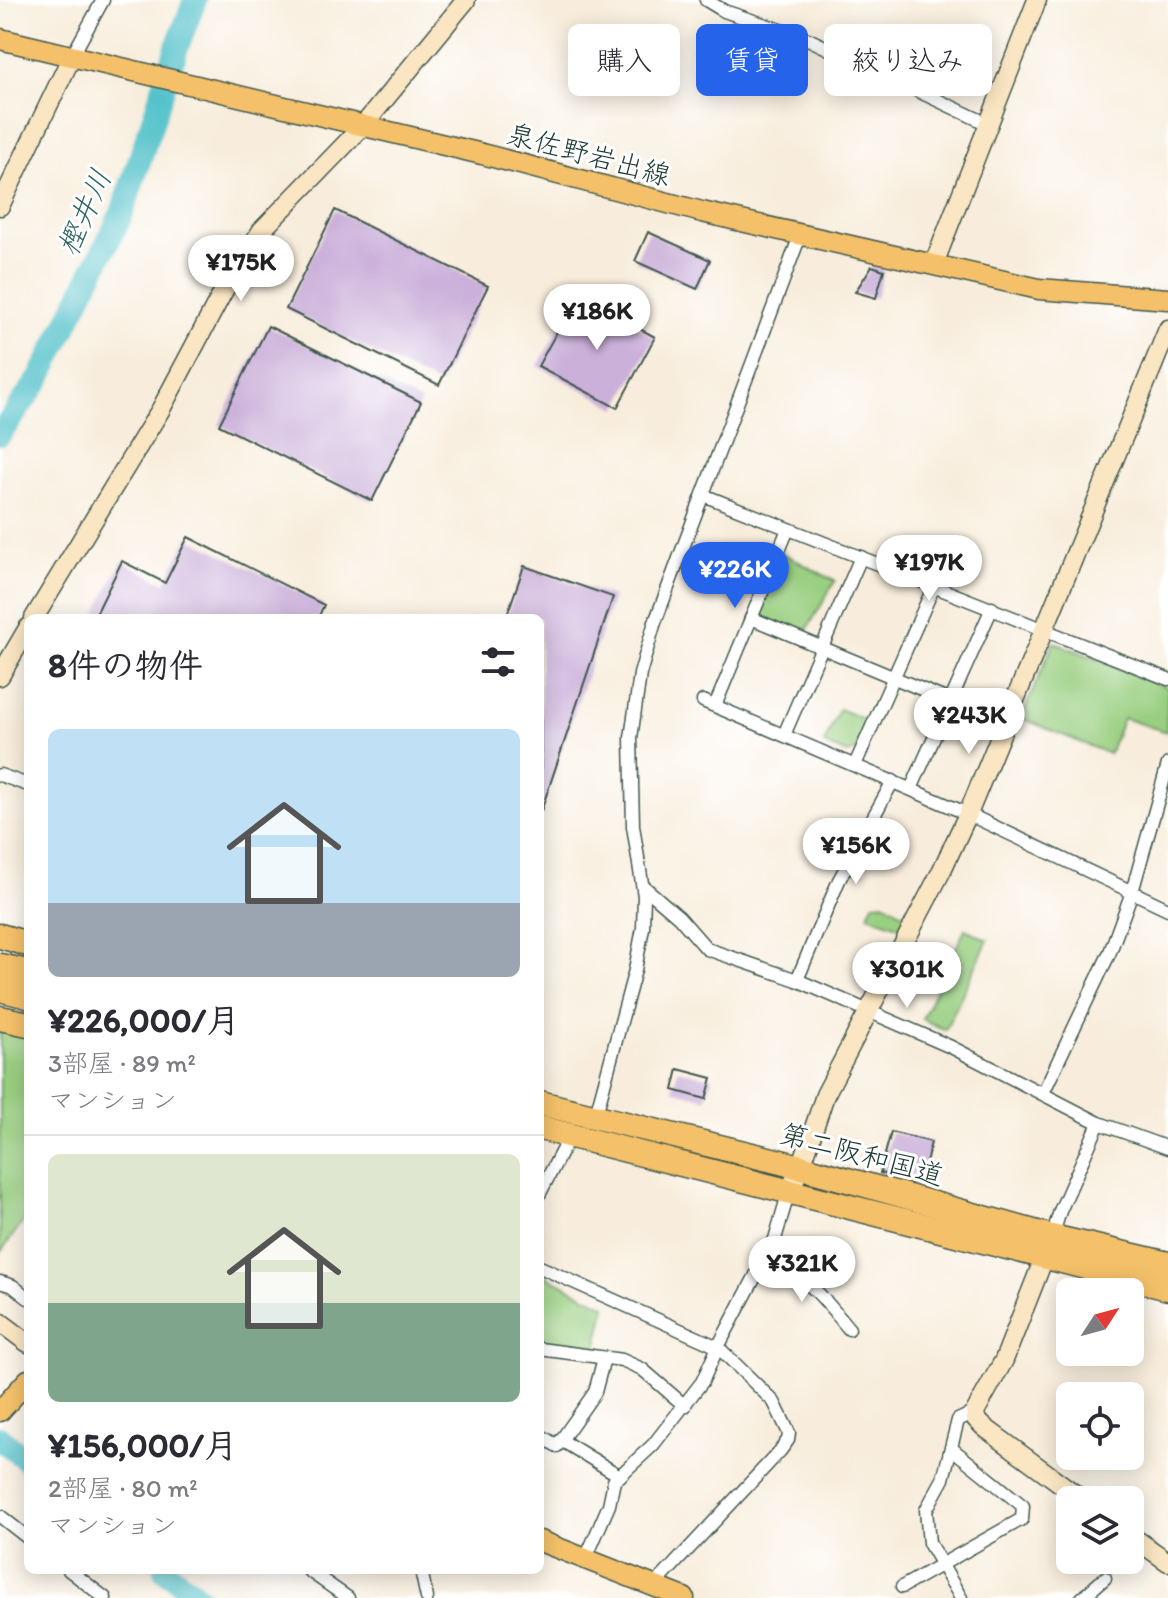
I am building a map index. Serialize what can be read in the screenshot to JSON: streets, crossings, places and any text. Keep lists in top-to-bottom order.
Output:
{
  "streets": {
    "highway": ["第二阪和国道"],
    "main road": ["泉佐野岩出線"]
  },
  "water": ["樫井川"],
  "north": "top right",
  "page": {
    "chip": ["購入", "賃貸", "絞り込み"],
    "price": [
      "¥175K",
      "¥186K",
      "¥197K",
      "¥226K",
      "¥243K",
      "¥156K",
      "¥301K",
      "¥321K"
    ],
    "heading": "8件の物件",
    "list": [
      {
        "name": "¥226,000/月",
        "note": "3部屋 · 89 m² · マンション"
      },
      {
        "name": "¥156,000/月",
        "note": "2部屋 · 80 m² · マンション"
      }
    ]
  }
}
